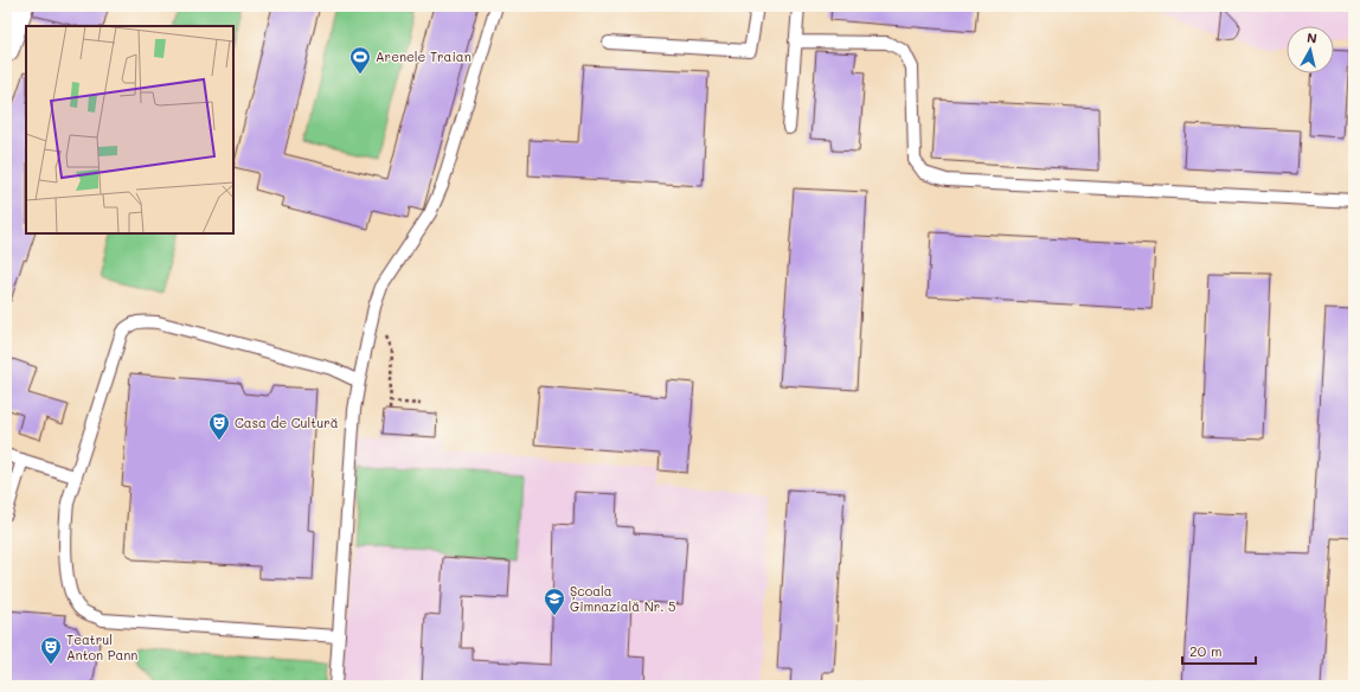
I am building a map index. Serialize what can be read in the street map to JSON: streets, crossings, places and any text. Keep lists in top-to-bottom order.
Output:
{
  "places": {
    "sports": ["Arenele Traian"],
    "theatre": ["Casa de Cultură", "Teatrul Anton Pann"],
    "school or university": ["Școala Gimnazială Nr. 5"]
  },
  "scale_bar": "20 m",
  "north": "top"
}
